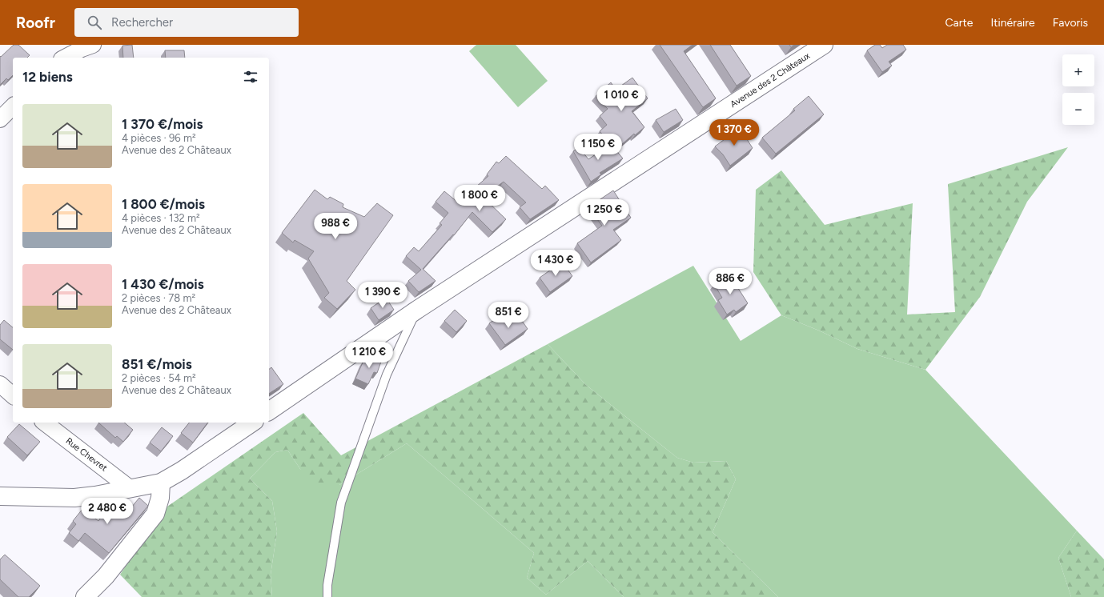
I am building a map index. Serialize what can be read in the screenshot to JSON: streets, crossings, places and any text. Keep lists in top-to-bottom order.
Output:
{
  "streets": {
    "main road": ["Avenue des 2 Châteaux"],
    "street": ["Rue Chevret"]
  },
  "page": {
    "header": "Roofr",
    "search": "Rechercher",
    "nav": ["Carte", "Itinéraire", "Favoris"],
    "map_buttons": ["+", "−"],
    "heading": "12 biens",
    "price": [
      "1 010 €",
      "1 370 €",
      "1 150 €",
      "1 800 €",
      "1 250 €",
      "988 €",
      "1 430 €",
      "886 €",
      "1 390 €",
      "851 €",
      "1 210 €",
      "2 480 €"
    ],
    "list": [
      {
        "name": "1 370 €/mois",
        "note": "4 pièces · 96 m² · Avenue des 2 Châteaux"
      },
      {
        "name": "1 800 €/mois",
        "note": "4 pièces · 132 m² · Avenue des 2 Châteaux"
      },
      {
        "name": "1 430 €/mois",
        "note": "2 pièces · 78 m² · Avenue des 2 Châteaux"
      },
      {
        "name": "851 €/mois",
        "note": "2 pièces · 54 m² · Avenue des 2 Châteaux"
      }
    ]
  }
}
